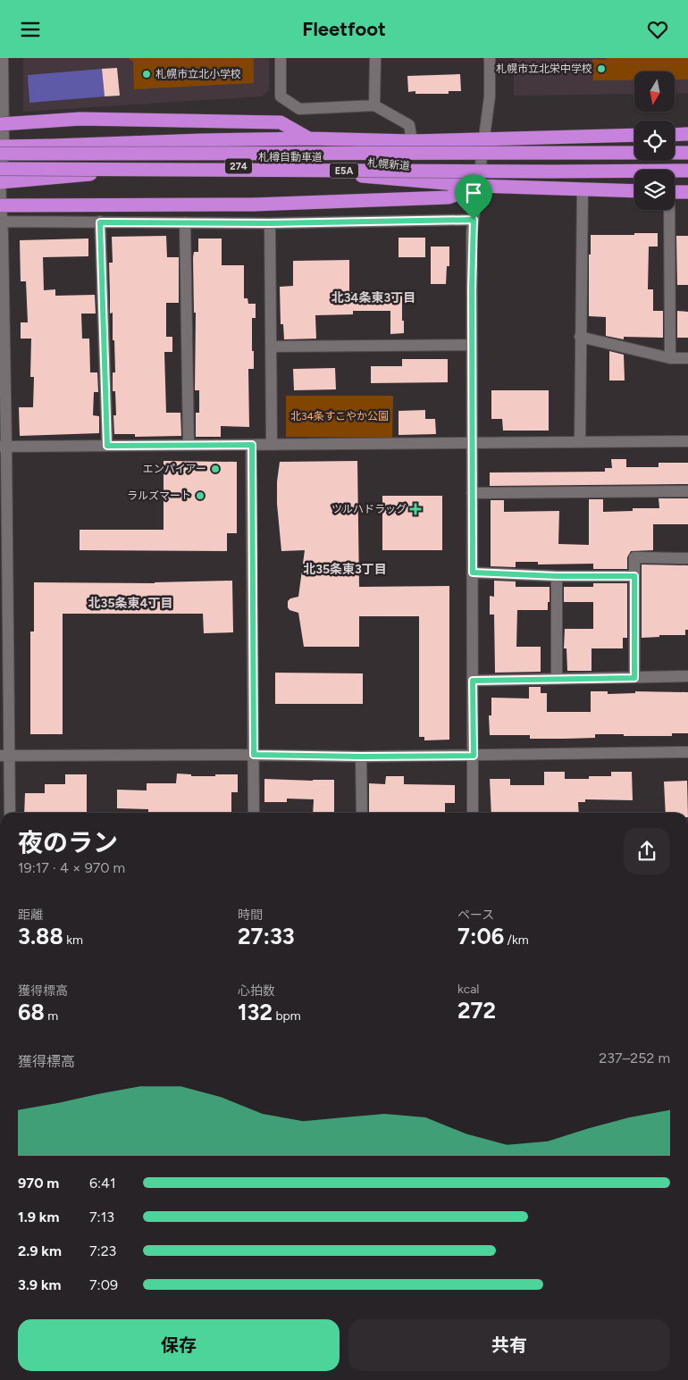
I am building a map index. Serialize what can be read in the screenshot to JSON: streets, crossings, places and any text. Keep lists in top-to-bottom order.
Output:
{
  "streets": {
    "highway": [
      "札樽自動車道",
      "札幌新道",
      "274",
      "E5A"
    ]
  },
  "crossings": [
    ["札樽自動車道", "札幌新道"]
  ],
  "districts": ["北34条東3丁目", "北35条東3丁目", "北35条東4丁目"],
  "parks": ["北34条すこやか公園"],
  "places": {
    "other": [
      "札幌市立北栄中学校",
      "札幌市立北小学校",
      "エンパイアー",
      "ラルズマート"
    ],
    "health": ["ツルハドラッグ"]
  },
  "north": "bottom",
  "page": {
    "header": "Fleetfoot",
    "heading": ["夜のラン", "19:17 · 4 × 970 m"],
    "stats": [
      ["距離", "3.88 km"],
      ["時間", "27:33"],
      ["ペース", "7:06 /km"],
      ["獲得標高", "68 m"],
      ["心拍数", "132 bpm"],
      ["kcal", "272"]
    ],
    "chart": ["獲得標高", "237–252 m"],
    "list": [
      {
        "name": "970 m",
        "note": "6:41"
      },
      {
        "name": "1.9 km",
        "note": "7:13"
      },
      {
        "name": "2.9 km",
        "note": "7:23"
      },
      {
        "name": "3.9 km",
        "note": "7:09"
      }
    ],
    "buttons": ["保存", "共有"]
  }
}
